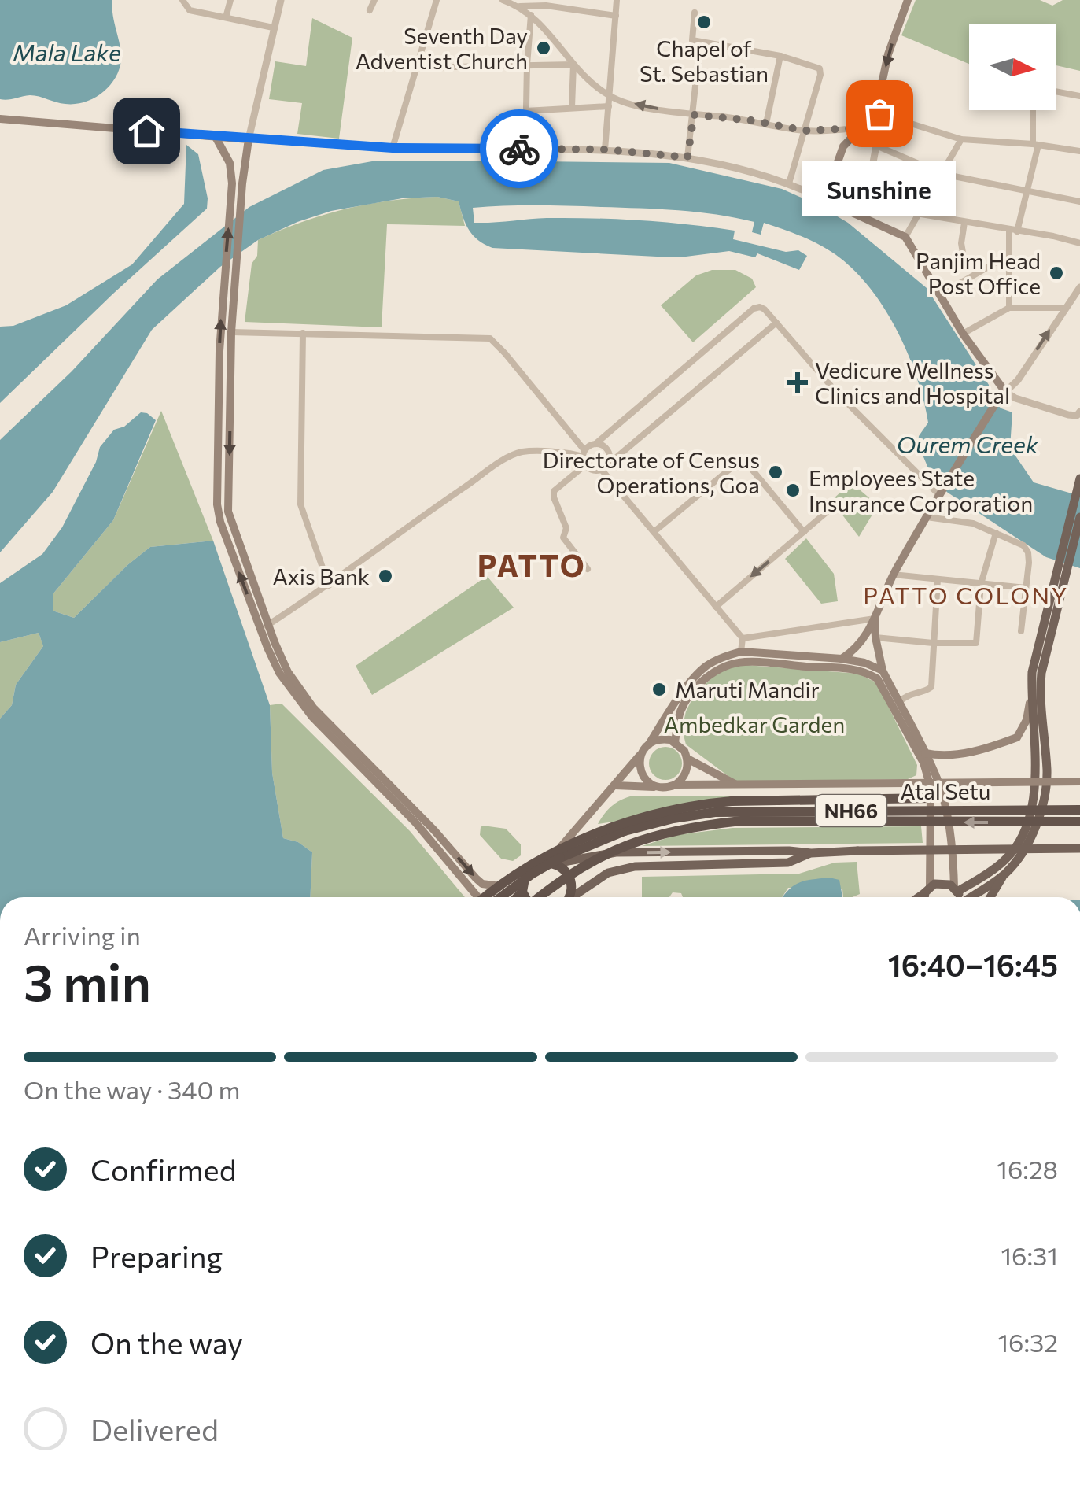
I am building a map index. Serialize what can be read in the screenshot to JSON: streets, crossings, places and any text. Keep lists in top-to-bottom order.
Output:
{
  "streets": {
    "highway": ["Atal Setu", "NH66"]
  },
  "districts": ["PATTO", "PATTO COLONY"],
  "water": ["Mala Lake", "Ourem Creek"],
  "parks": ["Ambedkar Garden"],
  "places": {
    "other": [
      "Chapel of St. Sebastian",
      "Seventh Day Adventist Church",
      "Sunshine",
      "Panjim Head Post Office",
      "Directorate of Census Operations, Goa",
      "Employees State Insurance Corporation",
      "Axis Bank",
      "Maruti Mandir"
    ],
    "health": ["Vedicure Wellness Clinics and Hospital"]
  },
  "north": "right",
  "page": {
    "bubble": "Sunshine",
    "heading": ["3 min", "Arriving in", "16:40–16:45"],
    "bar": "On the way · 340 m",
    "list": [
      ["Confirmed", "16:28"],
      ["Preparing", "16:31"],
      ["On the way", "16:32"],
      "Delivered"
    ]
  }
}
